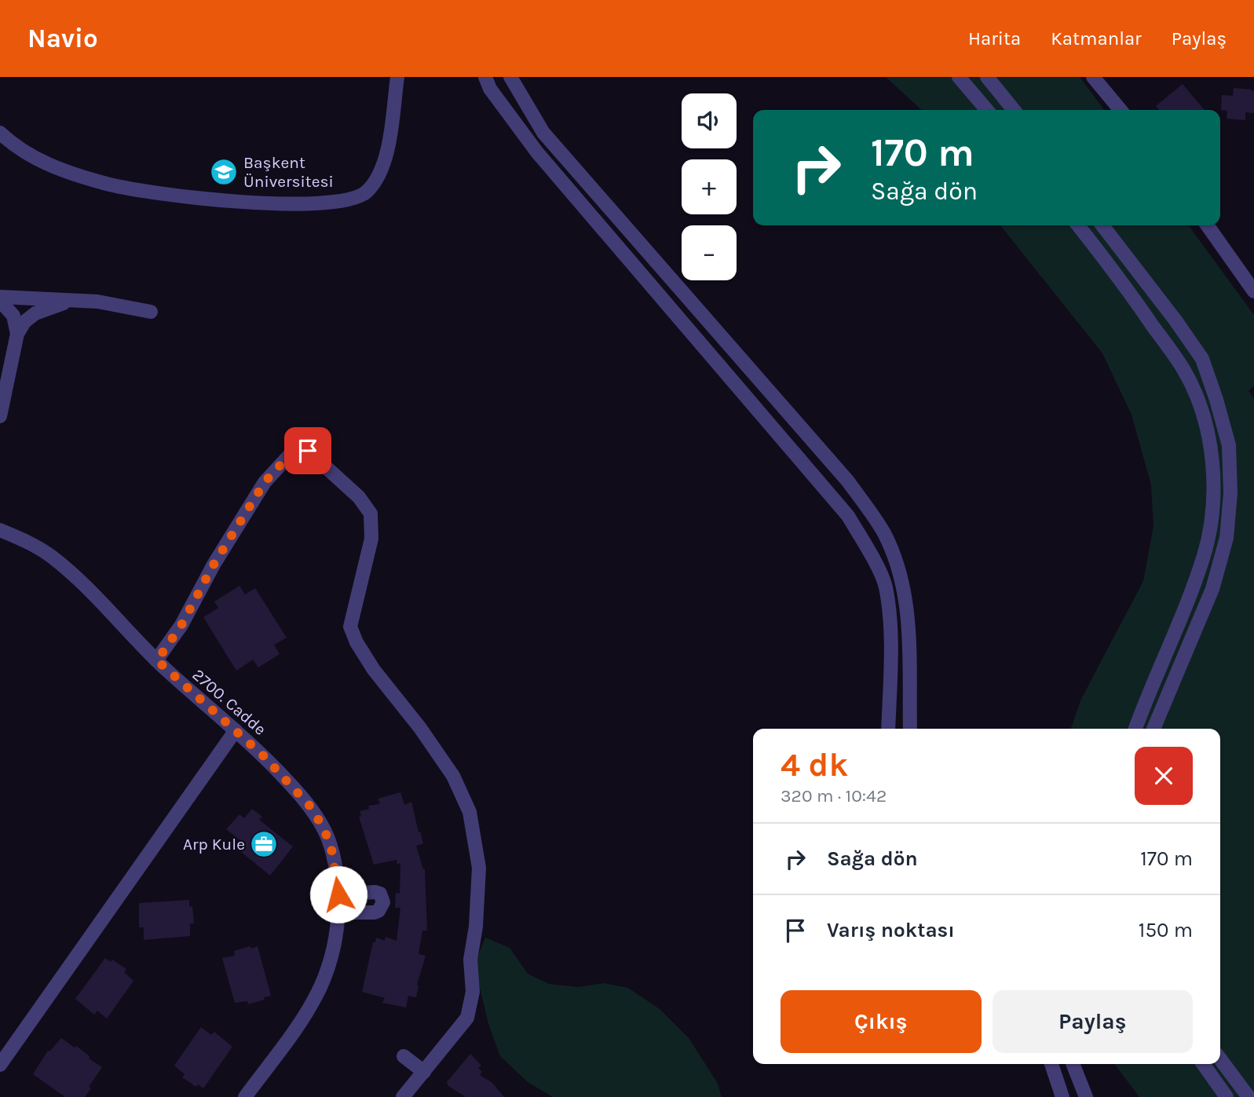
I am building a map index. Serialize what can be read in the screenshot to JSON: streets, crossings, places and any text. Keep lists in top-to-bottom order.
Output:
{
  "streets": {
    "street": ["2700. Cadde"]
  },
  "places": {
    "school or university": ["Başkent Üniversitesi"],
    "office": ["Arp Kule"]
  },
  "page": {
    "header": "Navio",
    "nav": ["Harita", "Katmanlar", "Paylaş"],
    "map_buttons": ["+", "−"],
    "turn": ["170 m", "Sağa dön"],
    "heading": ["4 dk", "320 m · 10:42"],
    "list": [
      {
        "name": "Sağa dön",
        "value": "170 m"
      },
      {
        "name": "Varış noktası",
        "value": "150 m"
      }
    ],
    "buttons": ["Çıkış", "Paylaş"]
  }
}
